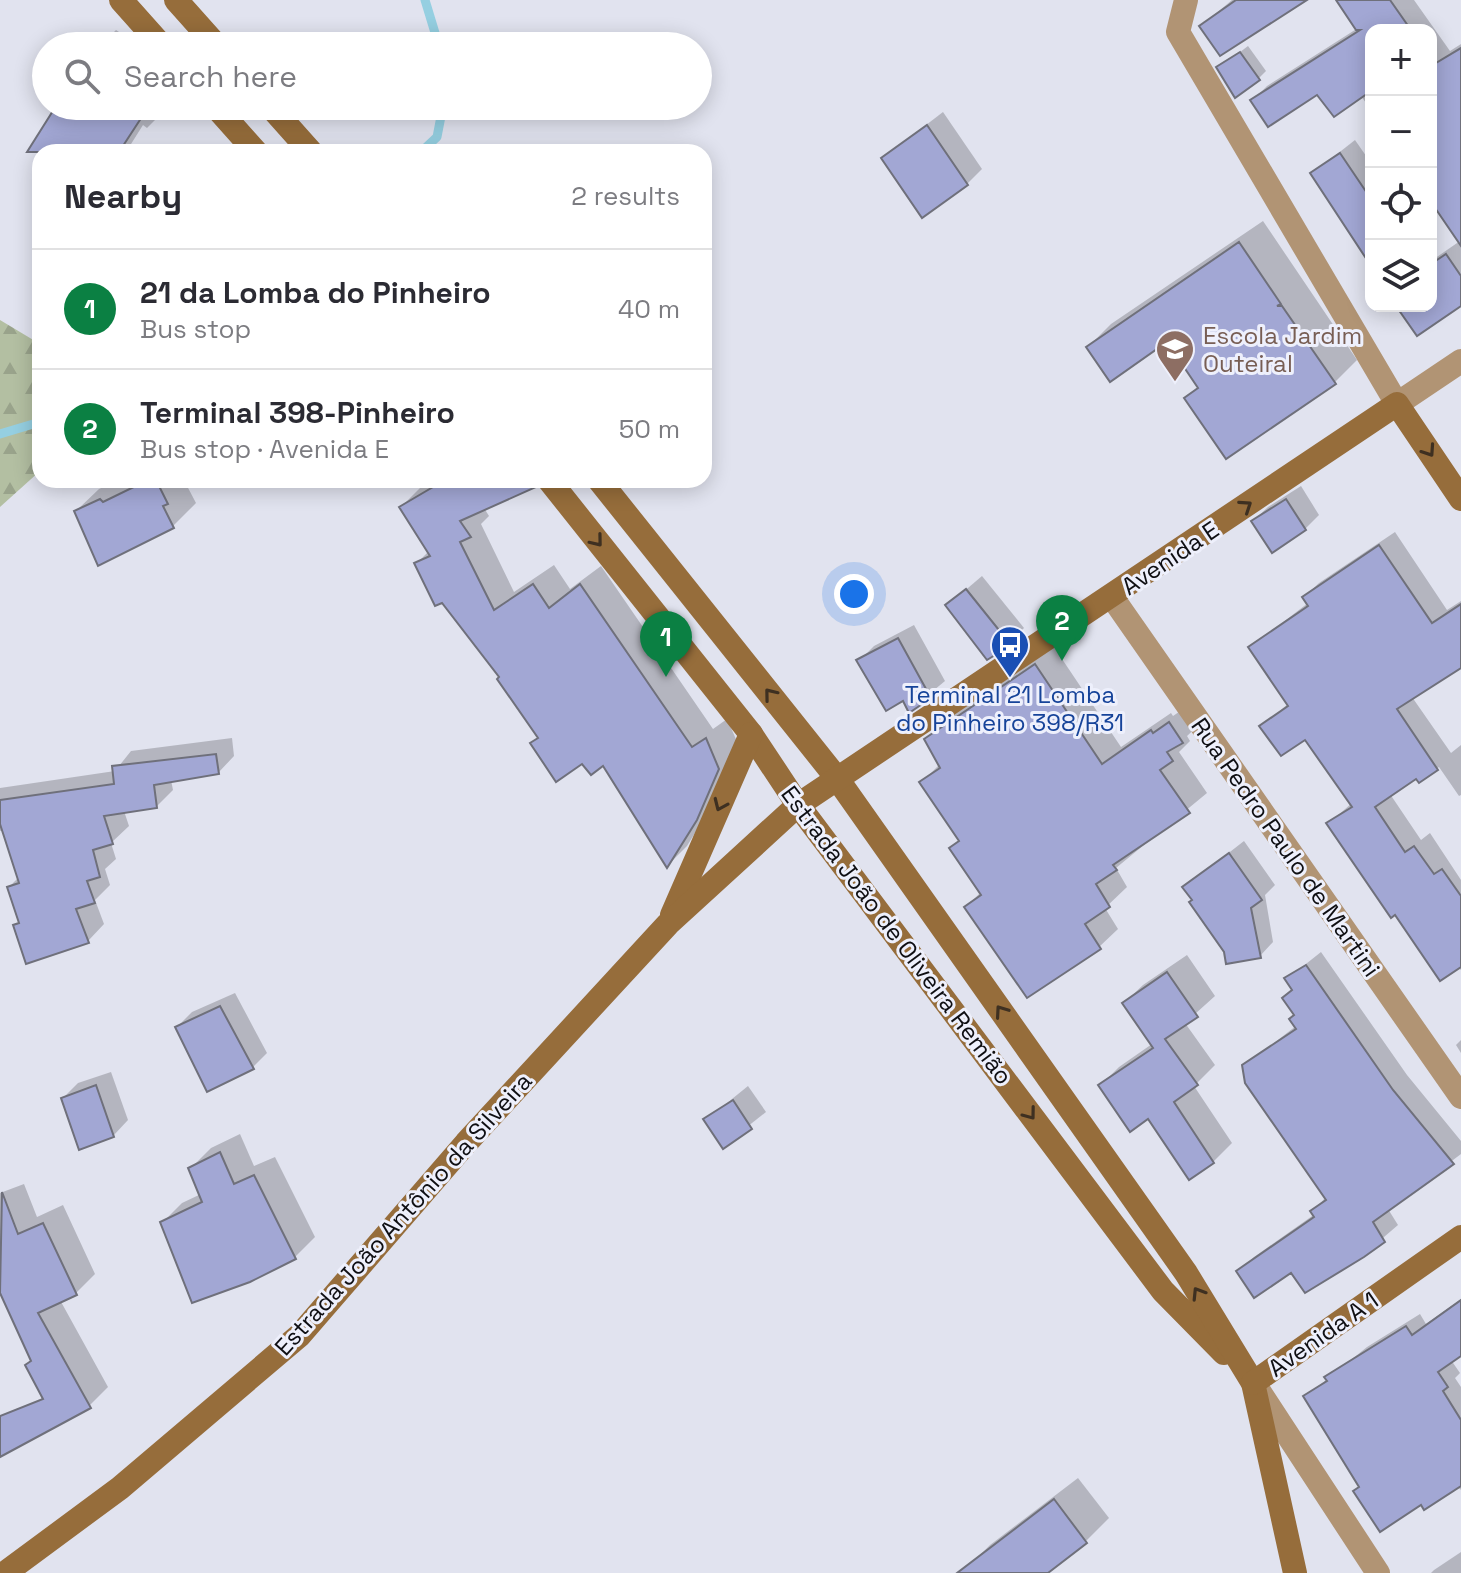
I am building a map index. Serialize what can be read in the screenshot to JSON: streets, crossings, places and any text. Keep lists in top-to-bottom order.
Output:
{
  "streets": {
    "main road": [
      "Avenida E",
      "Estrada João de Oliveira Remião",
      "Estrada João Antônio da Silveira",
      "Avenida A 1"
    ],
    "street": ["Rua Pedro Paulo de Martini"]
  },
  "crossings": [
    ["Avenida E", "Rua Pedro Paulo de Martini"],
    ["Avenida E", "Estrada João de Oliveira Remião"],
    ["Avenida E", "Estrada João Antônio da Silveira"],
    ["Estrada João de Oliveira Remião", "Estrada João Antônio da Silveira"],
    ["Estrada João de Oliveira Remião", "Avenida A 1"]
  ],
  "one_way": ["Avenida E"],
  "places": {
    "school or university": ["Escola Jardim Outeiral"],
    "bus stop": ["Terminal 21 Lomba do Pinheiro 398/R31"]
  },
  "page": {
    "map_buttons": ["+", "−"],
    "search": "Search here",
    "heading": ["Nearby", "2 results"],
    "list": [
      {
        "mark": "1",
        "name": "21 da Lomba do Pinheiro",
        "note": "Bus stop",
        "value": "40 m"
      },
      {
        "mark": "2",
        "name": "Terminal 398-Pinheiro",
        "note": "Bus stop · Avenida E",
        "value": "50 m"
      }
    ],
    "pins": ["2", "1"]
  }
}
